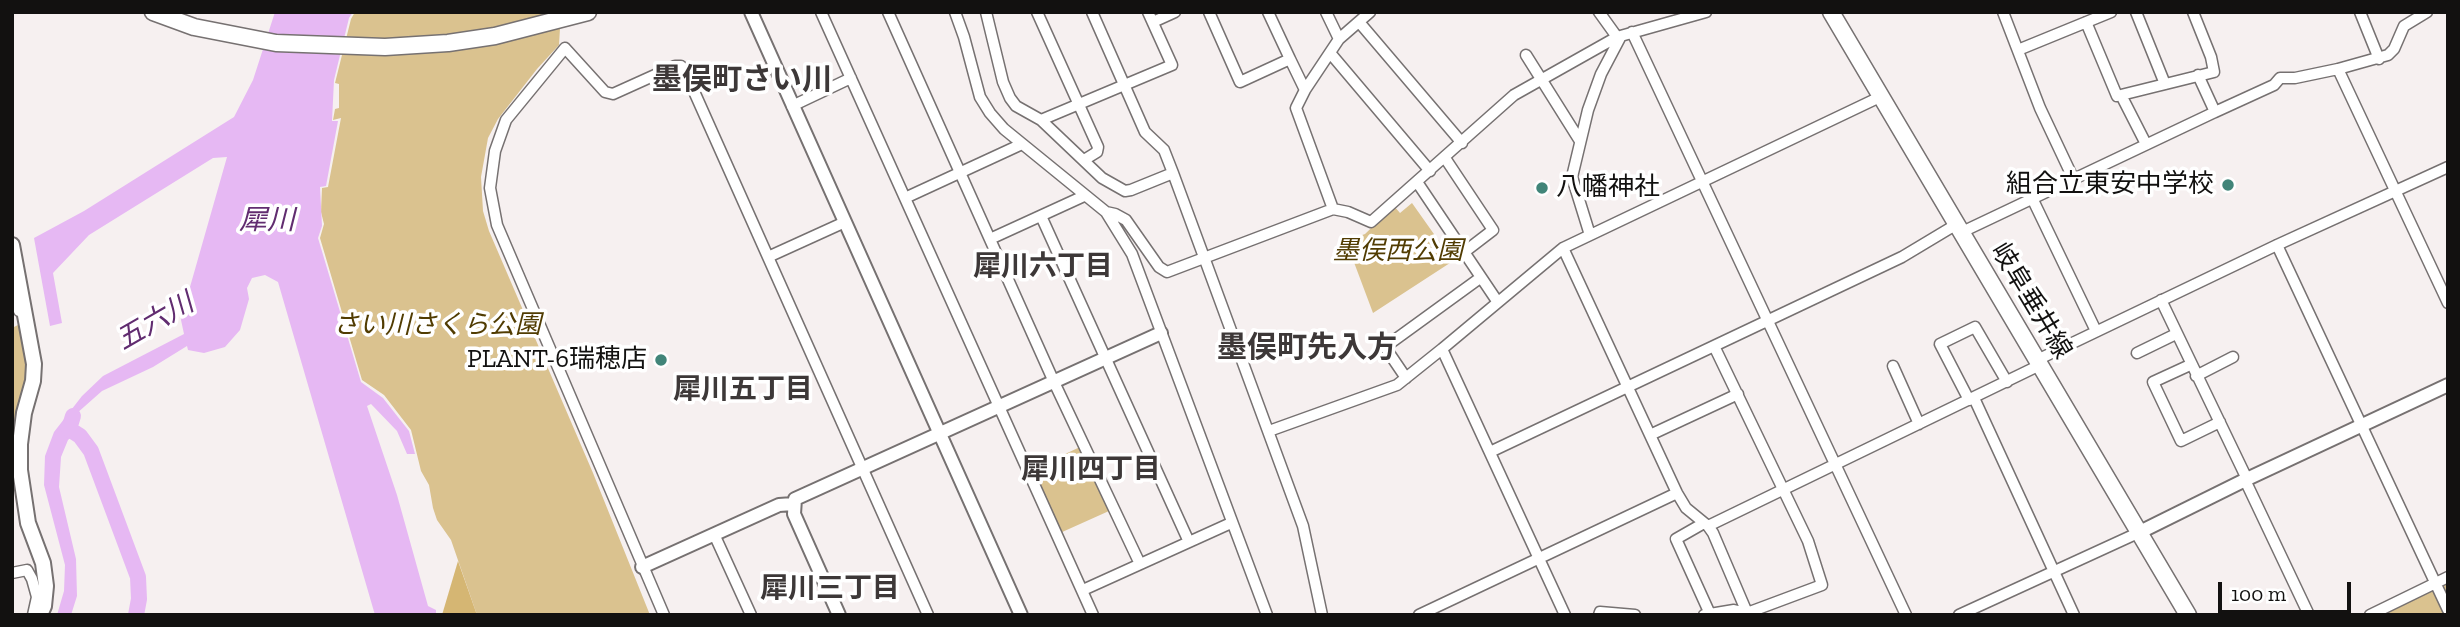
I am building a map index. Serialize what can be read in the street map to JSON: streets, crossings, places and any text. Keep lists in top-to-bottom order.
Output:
{
  "streets": {
    "main road": ["岐阜垂井線"]
  },
  "districts": [
    "墨俣町さい川",
    "犀川六丁目",
    "墨俣町先入方",
    "犀川五丁目",
    "犀川四丁目",
    "犀川三丁目"
  ],
  "water": ["犀川", "五六川"],
  "parks": ["墨俣西公園", "さい川さくら公園"],
  "places": ["組合立東安中学校", "八幡神社", "PLANT-6瑞穂店"],
  "scale_bar": "100 m"
}
